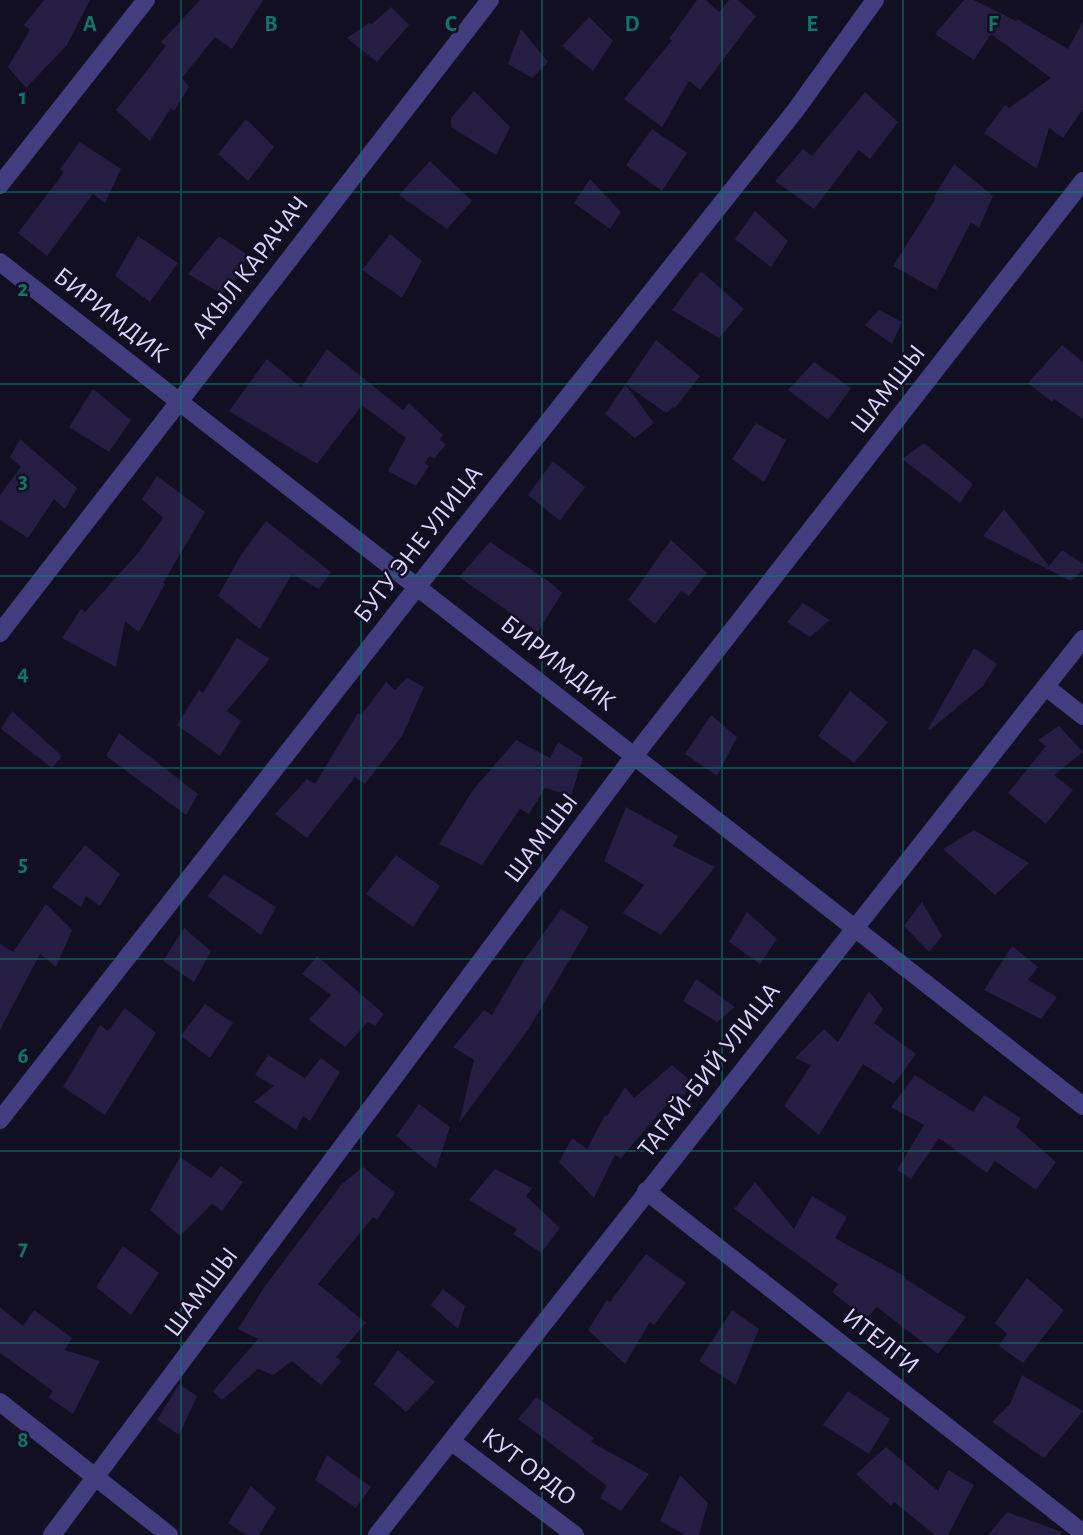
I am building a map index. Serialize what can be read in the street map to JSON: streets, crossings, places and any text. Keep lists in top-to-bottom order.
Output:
{
  "streets": {
    "street": [
      "АКЫЛ КАРАЧАЧ",
      "БИРИМДИК",
      "ШАМШЫ",
      "БУГУ ЭНЕ УЛИЦА",
      "ТАГАЙ-БИЙ УЛИЦА",
      "ИТЕЛГИ",
      "КУТ ОРДО"
    ]
  },
  "crossings": [
    ["АКЫЛ КАРАЧАЧ", "БИРИМДИК"],
    ["БИРИМДИК", "ШАМШЫ"],
    ["БИРИМДИК", "БУГУ ЭНЕ УЛИЦА"],
    ["БИРИМДИК", "ТАГАЙ-БИЙ УЛИЦА"],
    ["ТАГАЙ-БИЙ УЛИЦА", "ИТЕЛГИ"],
    ["ТАГАЙ-БИЙ УЛИЦА", "КУТ ОРДО"]
  ],
  "grid": {
    "columns": [
      "A",
      "B",
      "C",
      "D",
      "E",
      "F"
    ],
    "rows": [
      "1",
      "2",
      "3",
      "4",
      "5",
      "6",
      "7",
      "8"
    ]
  }
}
